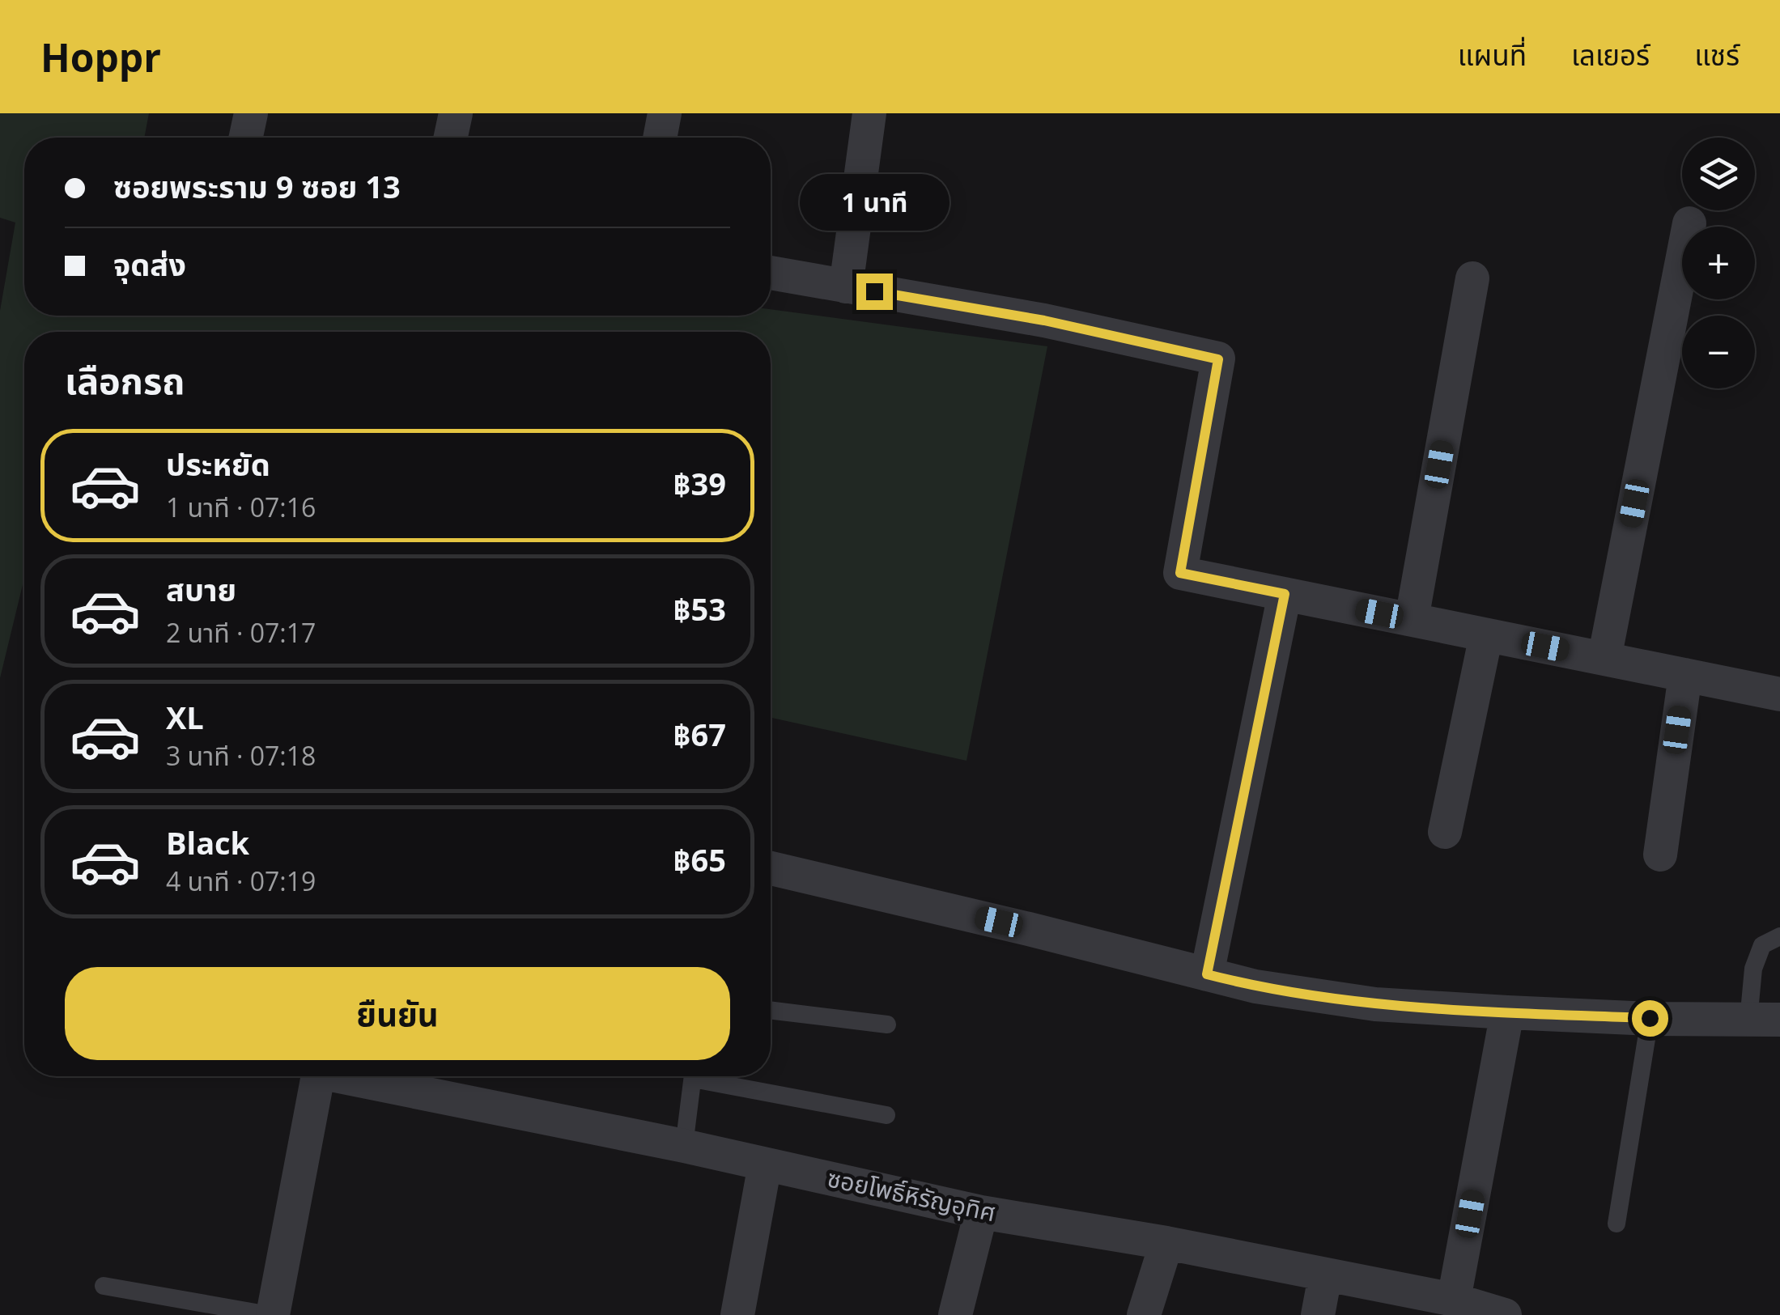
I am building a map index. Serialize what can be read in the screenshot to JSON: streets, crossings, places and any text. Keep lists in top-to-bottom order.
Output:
{
  "streets": {
    "street": ["ซอยโพธิ์หิรัญอุทิศ"]
  },
  "page": {
    "header": "Hoppr",
    "nav": ["แผนที่", "เลเยอร์", "แชร์"],
    "map_buttons": ["+", "−"],
    "banner": ["ซอยพระราม 9 ซอย 13", "จุดส่ง"],
    "bubble": "1 นาที",
    "heading": "เลือกรถ",
    "list": [
      {
        "name": "ประหยัด",
        "note": "1 นาที · 07:16",
        "value": "฿39"
      },
      {
        "name": "สบาย",
        "note": "2 นาที · 07:17",
        "value": "฿53"
      },
      {
        "name": "XL",
        "note": "3 นาที · 07:18",
        "value": "฿67"
      },
      {
        "name": "Black",
        "note": "4 นาที · 07:19",
        "value": "฿65"
      }
    ],
    "buttons": "ยืนยัน"
  }
}
